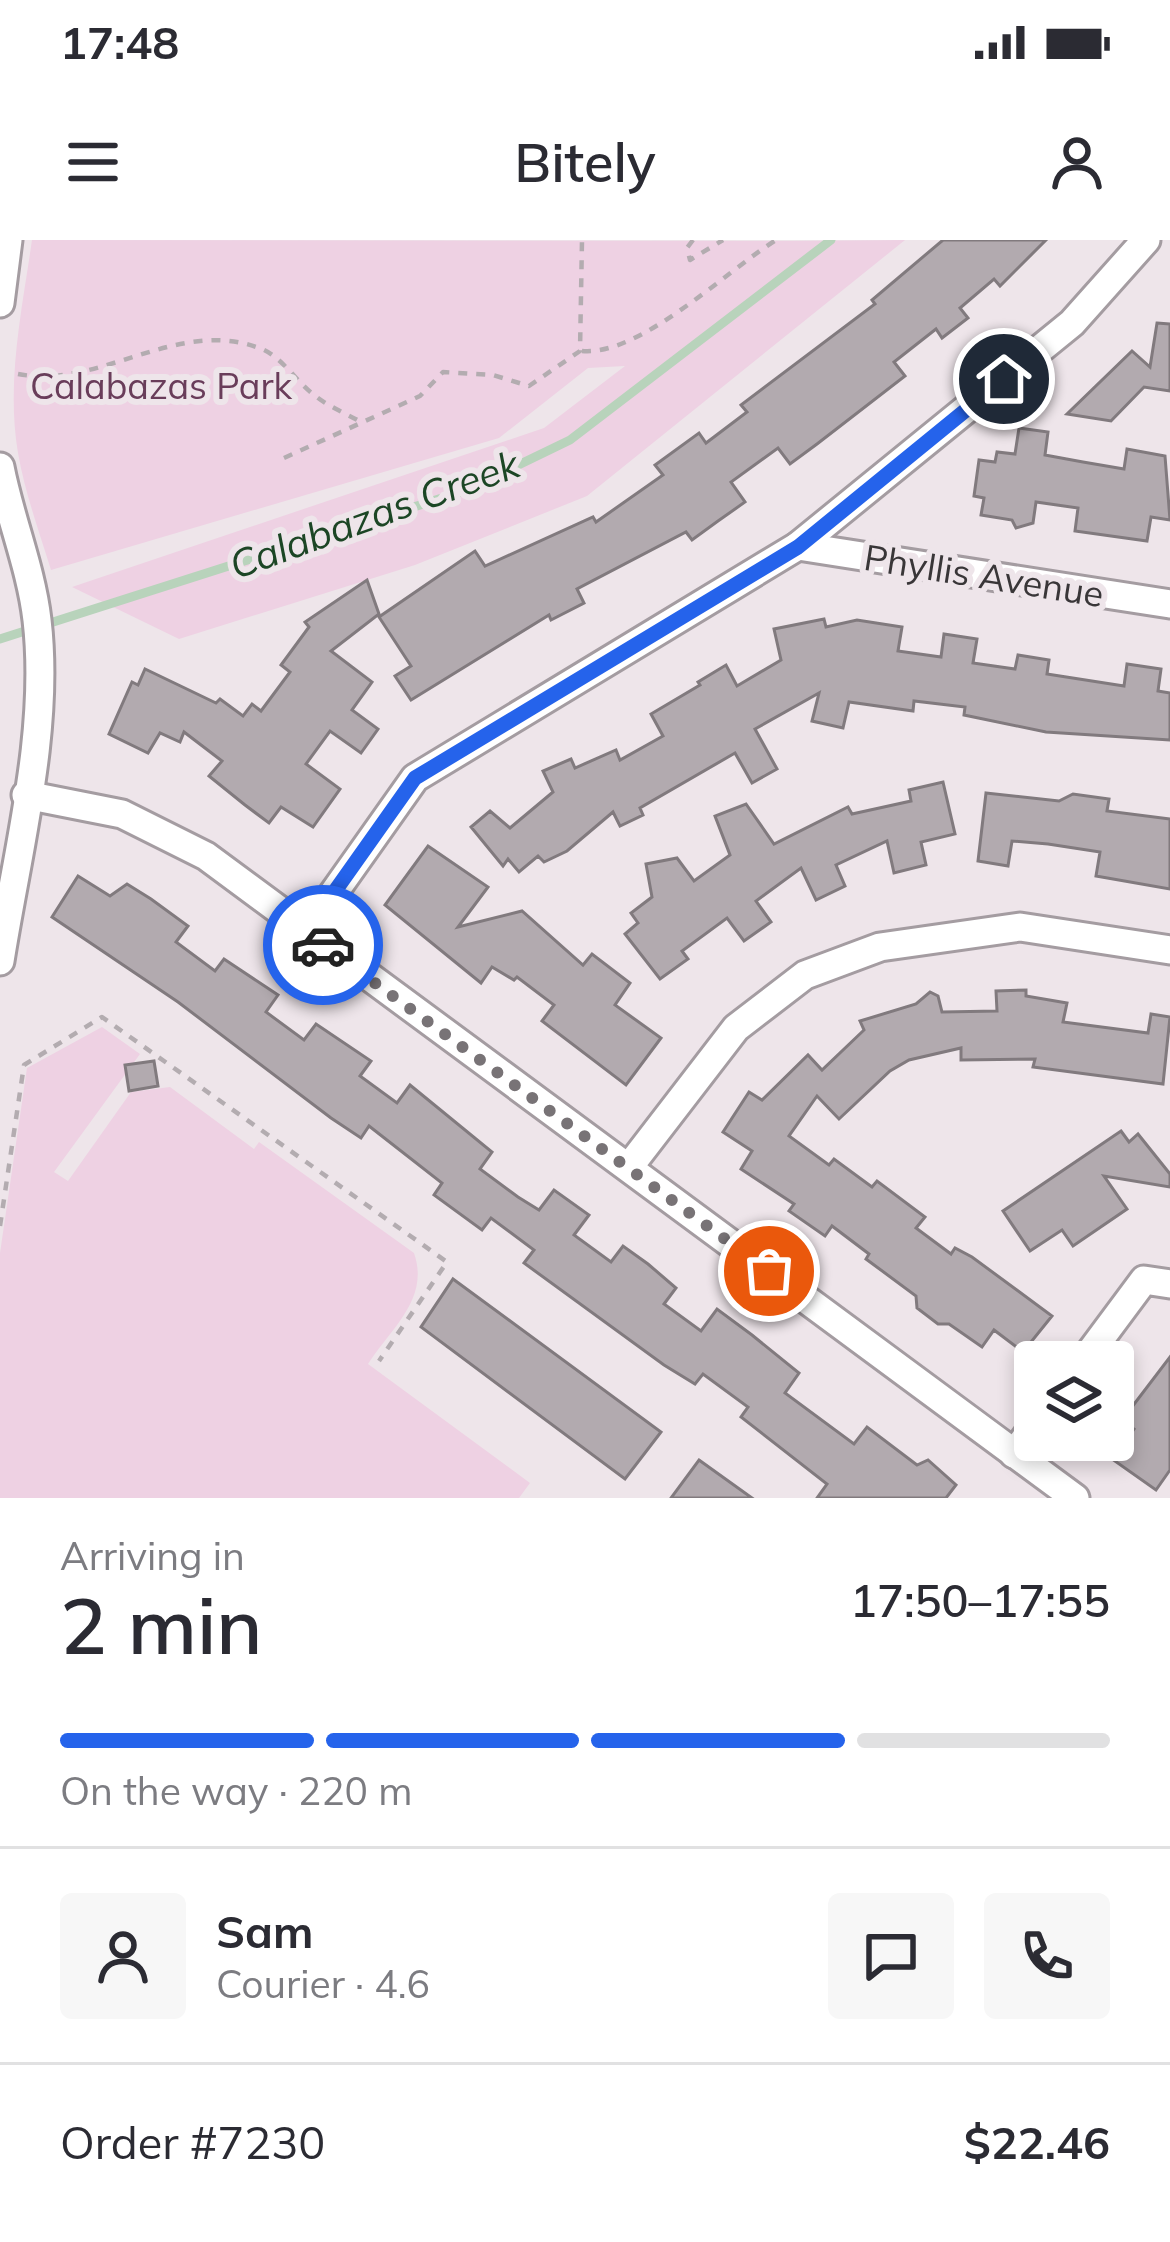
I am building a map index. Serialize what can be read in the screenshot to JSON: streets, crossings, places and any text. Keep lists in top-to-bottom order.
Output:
{
  "streets": {
    "street": ["Phyllis Avenue"]
  },
  "water": ["Calabazas Creek"],
  "parks": ["Calabazas Park"],
  "page": {
    "status": "17:48",
    "header": "Bitely",
    "heading": ["2 min", "Arriving in", "17:50–17:55"],
    "panel": [
      "Sam",
      "Courier · 4.6",
      "Order #7230",
      "$22.46"
    ],
    "bar": "On the way · 220 m"
  }
}
